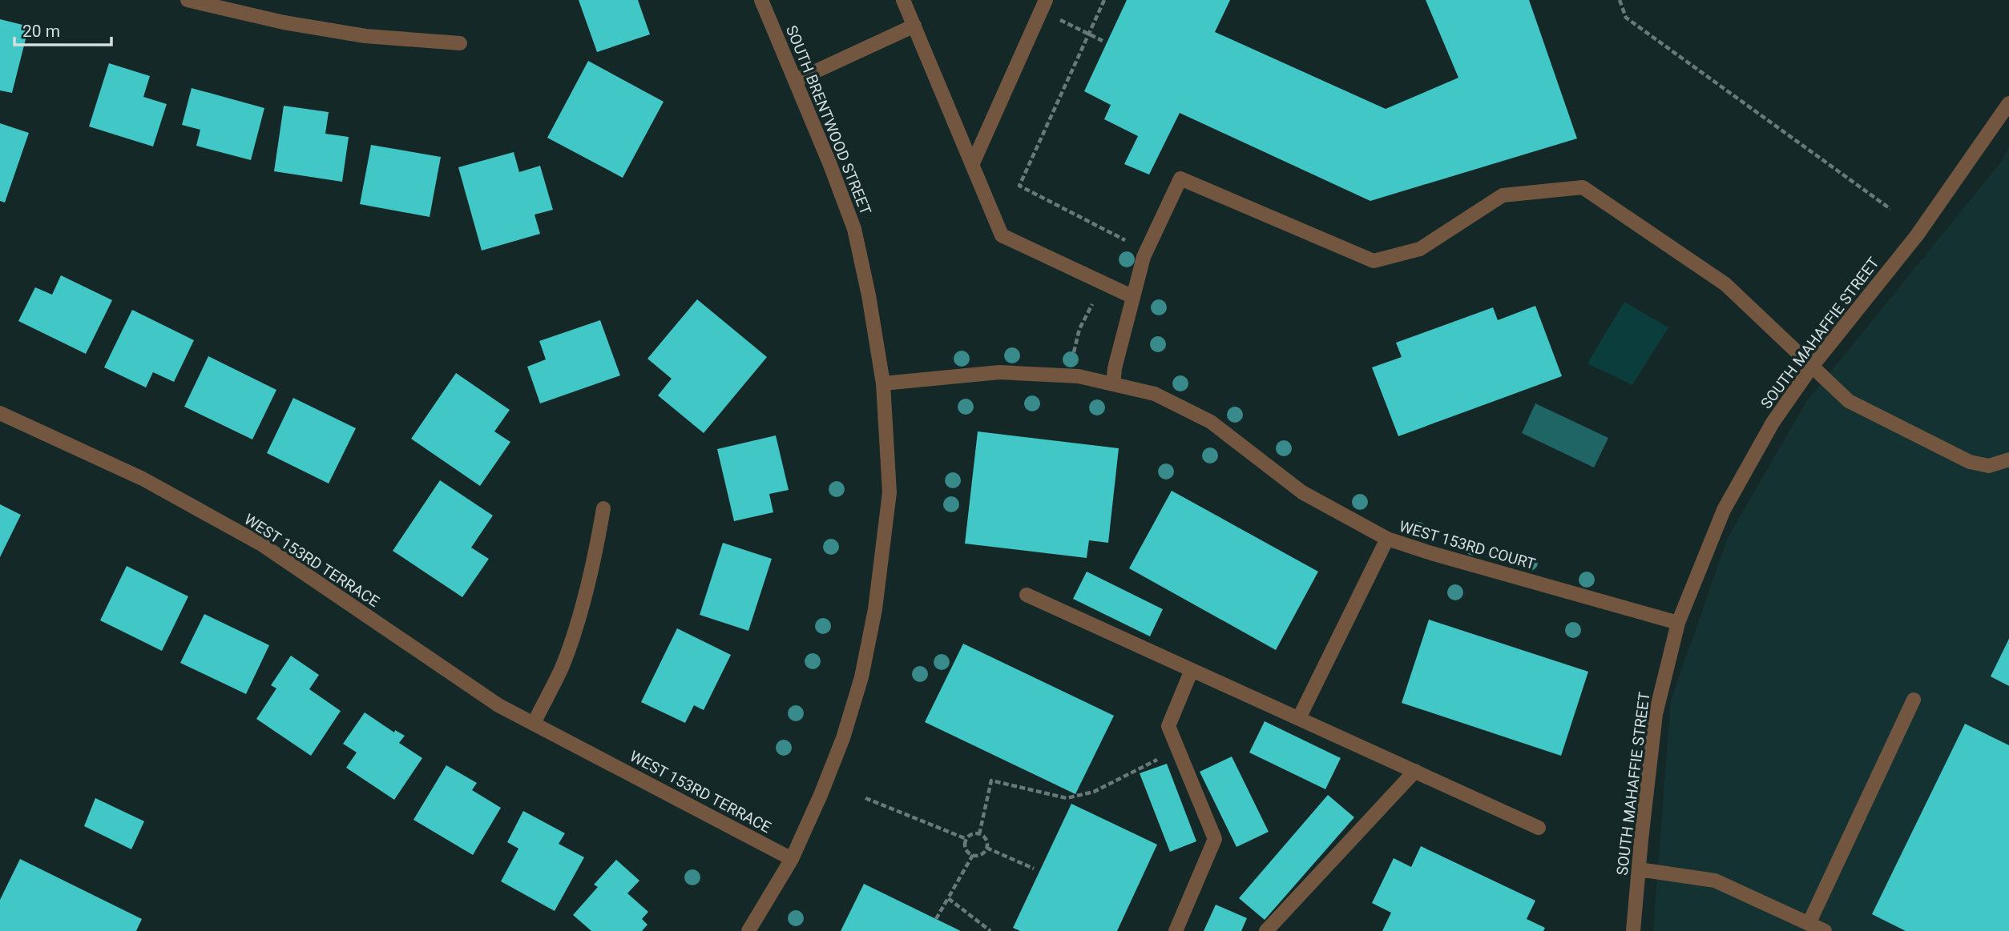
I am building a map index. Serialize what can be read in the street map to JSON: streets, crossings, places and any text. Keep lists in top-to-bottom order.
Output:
{
  "streets": {
    "street": [
      "SOUTH BRENTWOOD STREET",
      "SOUTH MAHAFFIE STREET",
      "WEST 153RD COURT",
      "WEST 153RD TERRACE"
    ]
  },
  "crossings": [
    ["SOUTH BRENTWOOD STREET", "WEST 153RD COURT"],
    ["SOUTH BRENTWOOD STREET", "WEST 153RD TERRACE"],
    ["SOUTH MAHAFFIE STREET", "WEST 153RD COURT"]
  ],
  "scale_bar": "20 m"
}
